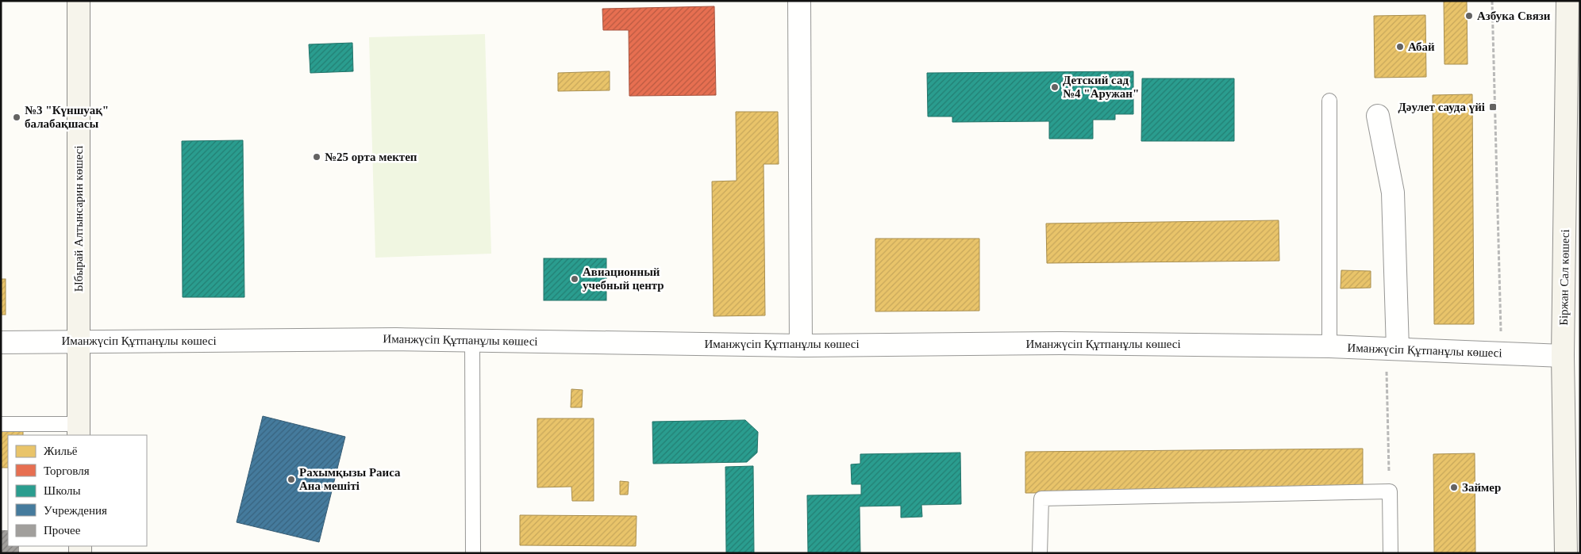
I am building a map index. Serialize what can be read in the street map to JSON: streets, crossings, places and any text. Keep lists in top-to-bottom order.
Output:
{
  "streets": {
    "main road": ["Ыбырай Алтынсарин көшесі", "Біржан Сал көшесі"],
    "street": ["Иманжүсіп Құтпанұлы көшесі"]
  },
  "crossings": [
    ["Ыбырай Алтынсарин көшесі", "Иманжүсіп Құтпанұлы көшесі"],
    ["Біржан Сал көшесі", "Иманжүсіп Құтпанұлы көшесі"]
  ],
  "places": {
    "other": [
      "Азбука Связи",
      "Абай",
      "Детский сад №4 \"Аружан\"",
      "№3 \"Күншуақ\" балабақшасы",
      "№25 орта мектеп",
      "Авиационный учебный центр",
      "Рахымқызы Раиса Ана мешіті",
      "Займер"
    ],
    "transit": ["Дәулет сауда үйі"]
  },
  "legend": [
    "Жильё",
    "Торговля",
    "Школы",
    "Учреждения",
    "Прочее"
  ]
}
